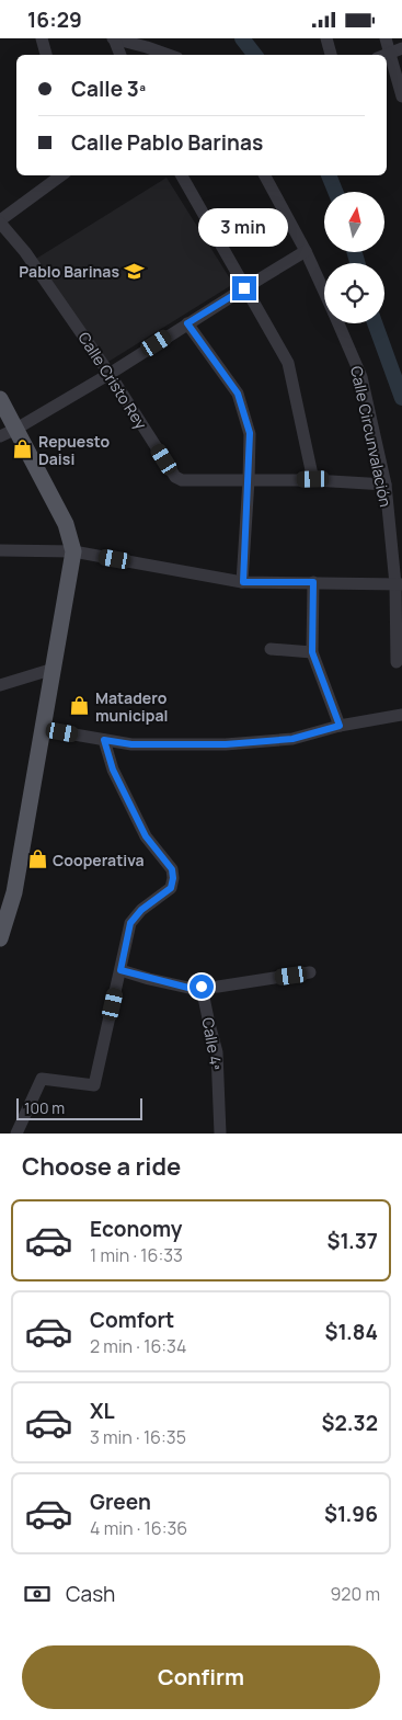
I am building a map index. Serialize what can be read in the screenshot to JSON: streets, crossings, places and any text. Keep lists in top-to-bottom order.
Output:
{
  "streets": {
    "street": ["Calle Cristo Rey", "Calle Circunvalación", "Calle 4ª"]
  },
  "crossings": [
    ["Calle Cristo Rey", "Calle Circunvalación"]
  ],
  "places": {
    "school or university": ["Pablo Barinas"],
    "shop": ["Repuesto Daisi", "Matadero municipal", "Cooperativa"]
  },
  "scale_bar": "100 m",
  "north": "top",
  "page": {
    "status": "16:29",
    "banner": ["Calle 3ª", "Calle Pablo Barinas"],
    "bubble": "3 min",
    "scale": "100 m",
    "heading": "Choose a ride",
    "list": [
      {
        "name": "Economy",
        "note": "1 min · 16:33",
        "value": "$1.37"
      },
      {
        "name": "Comfort",
        "note": "2 min · 16:34",
        "value": "$1.84"
      },
      {
        "name": "XL",
        "note": "3 min · 16:35",
        "value": "$2.32"
      },
      {
        "name": "Green",
        "note": "4 min · 16:36",
        "value": "$1.96"
      }
    ],
    "pay": ["Cash", "920 m"],
    "buttons": "Confirm"
  }
}
